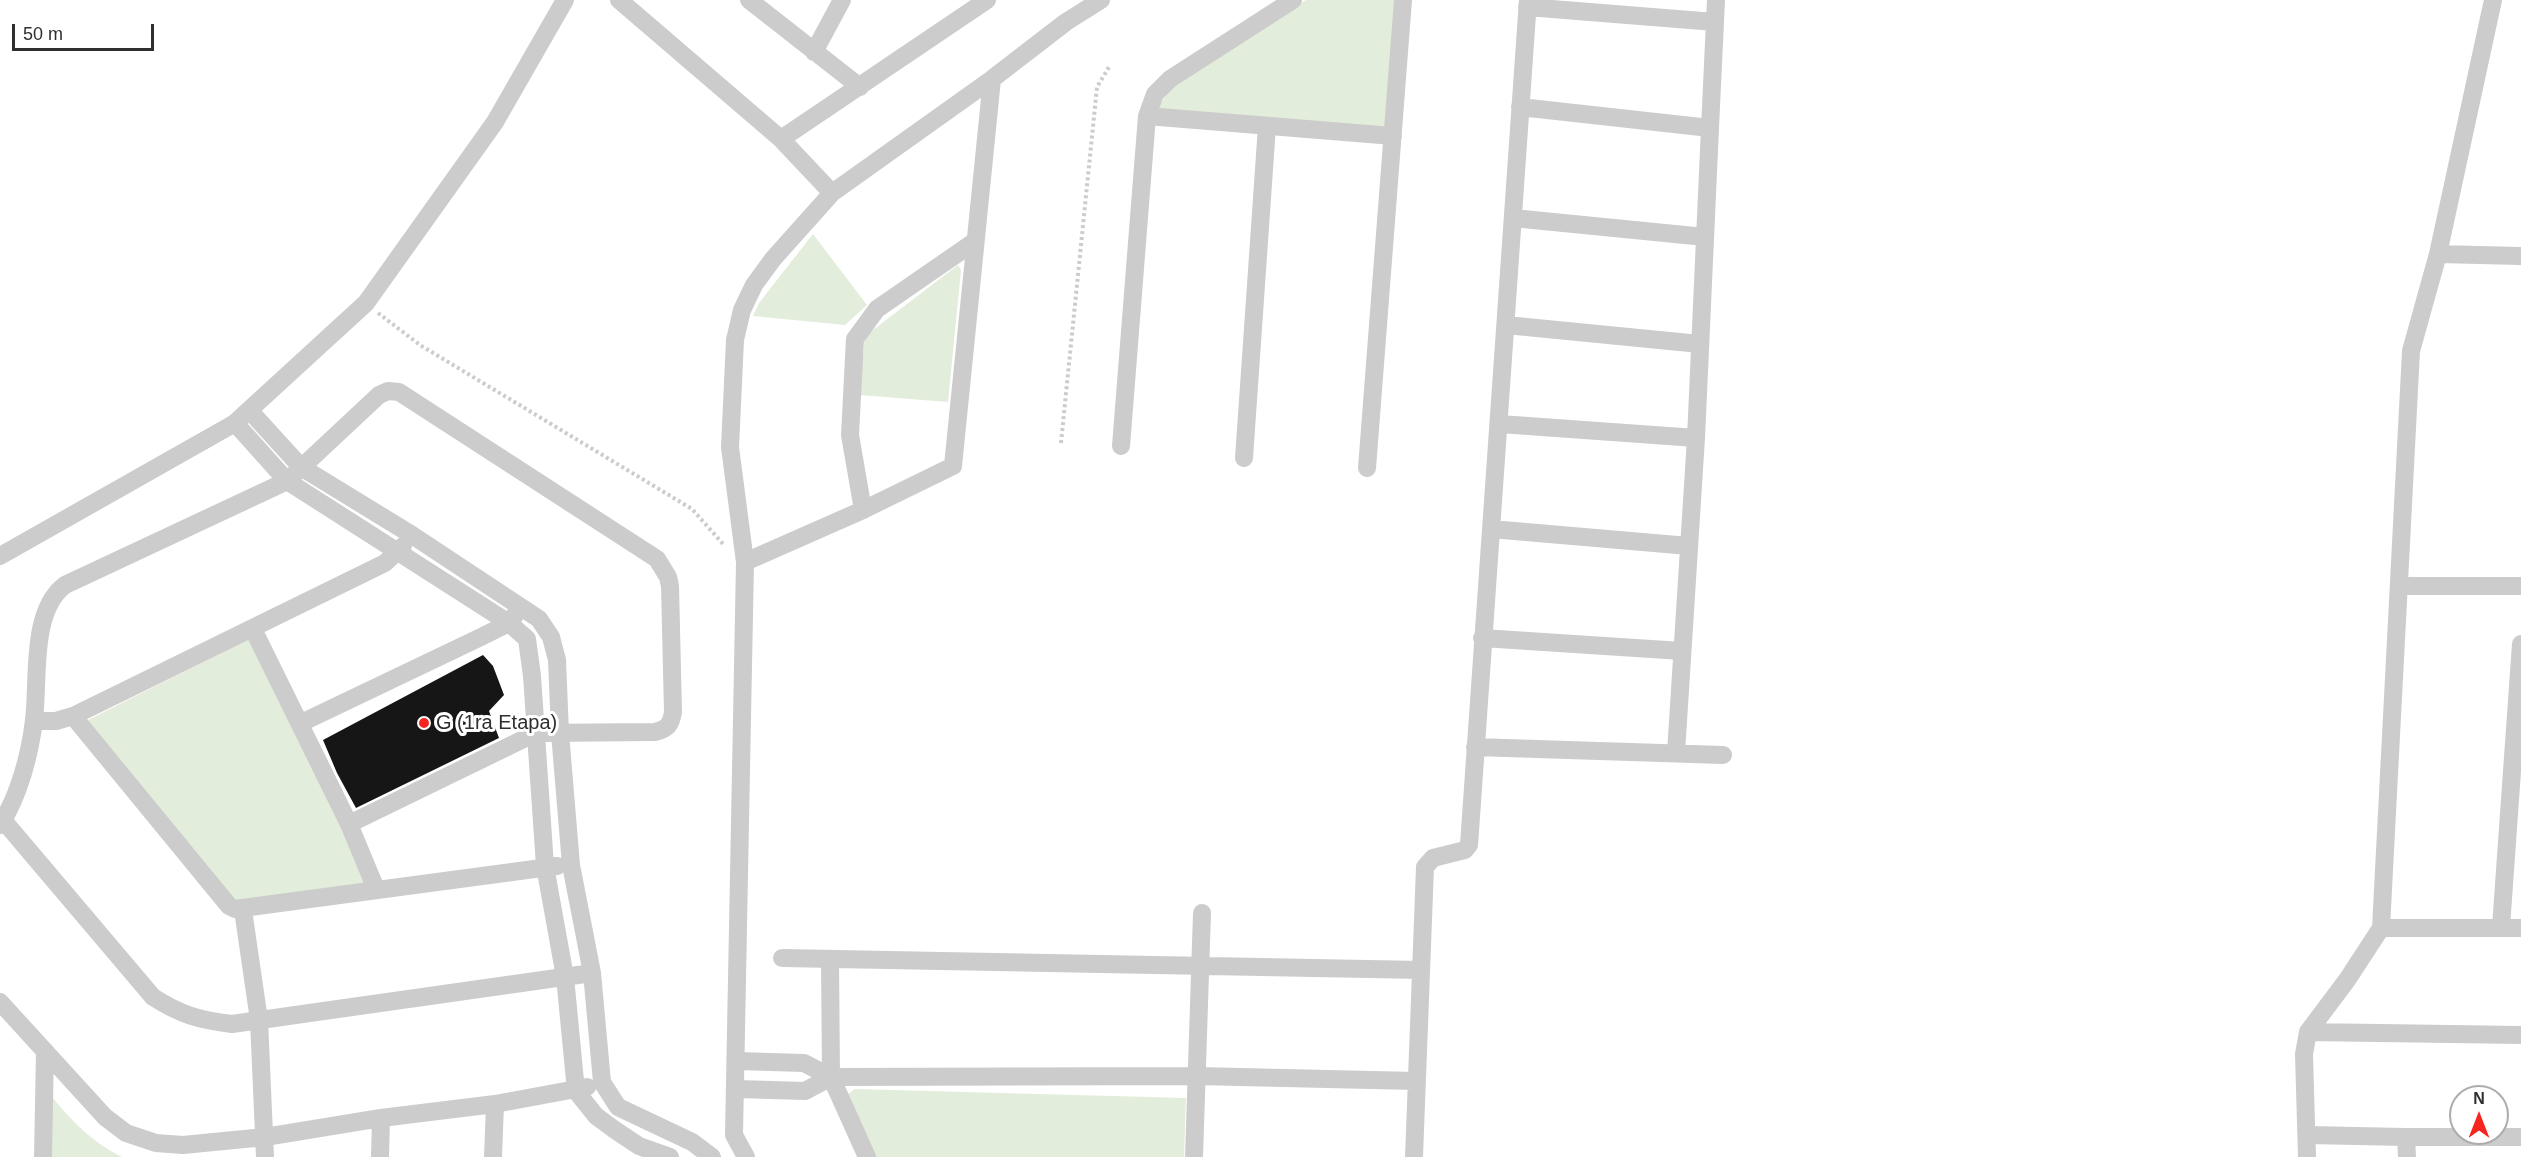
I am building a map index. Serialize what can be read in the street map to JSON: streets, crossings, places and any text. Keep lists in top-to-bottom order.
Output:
{
  "places": ["G (1ra Etapa)"],
  "scale_bar": "50 m",
  "north": "top"
}
